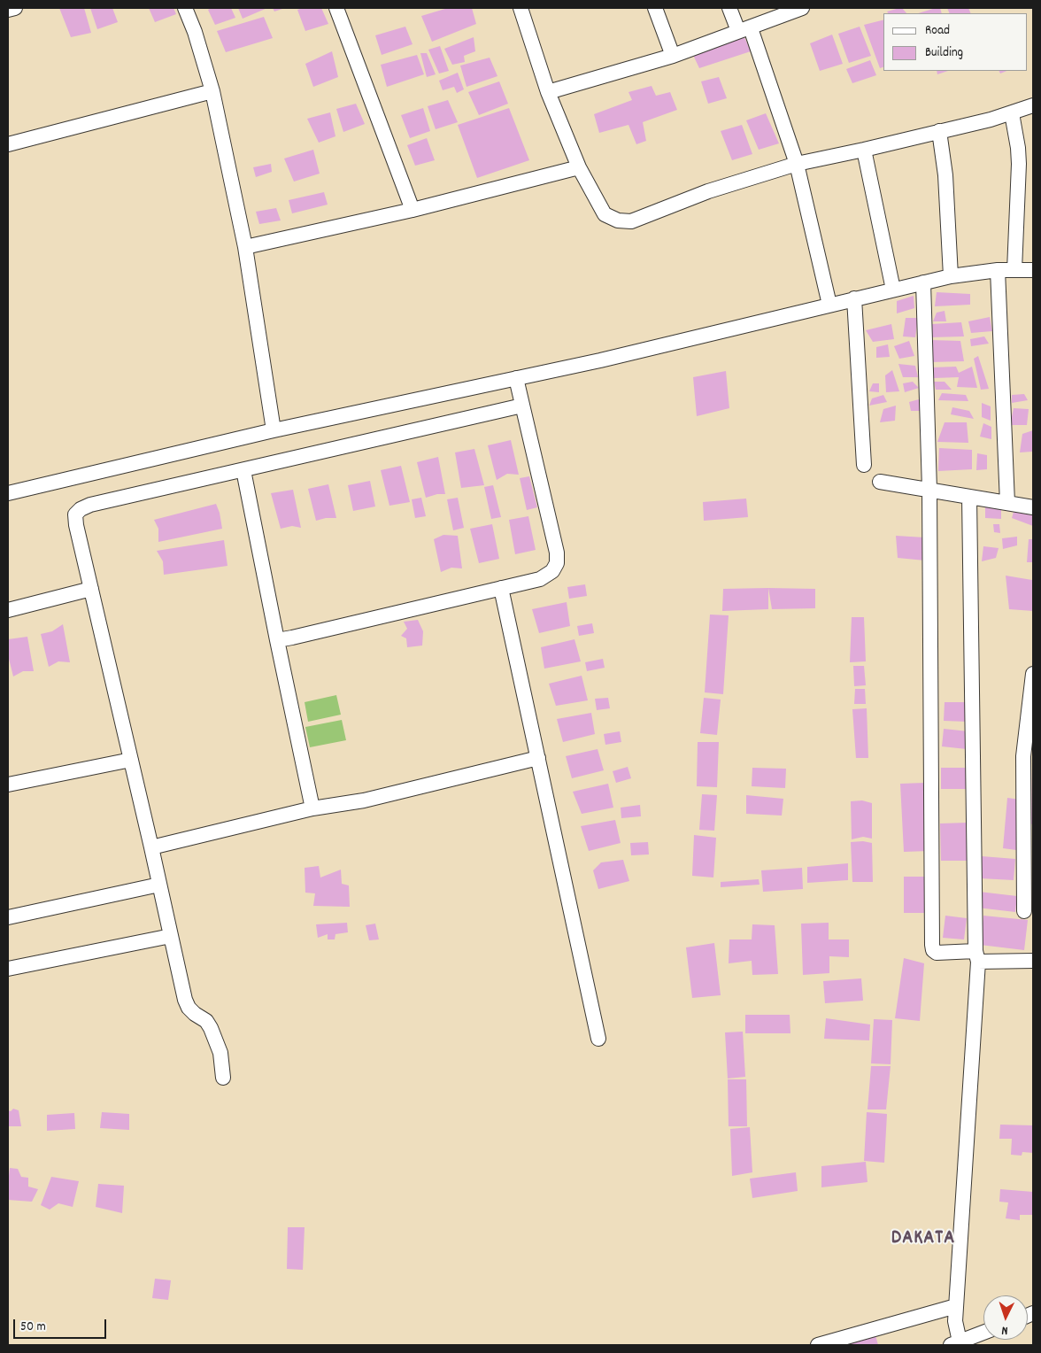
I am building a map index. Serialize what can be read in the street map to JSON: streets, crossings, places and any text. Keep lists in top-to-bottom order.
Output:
{
  "districts": ["DAKATA"],
  "legend": ["Road", "Building"],
  "scale_bar": "50 m",
  "north": "bottom"
}
